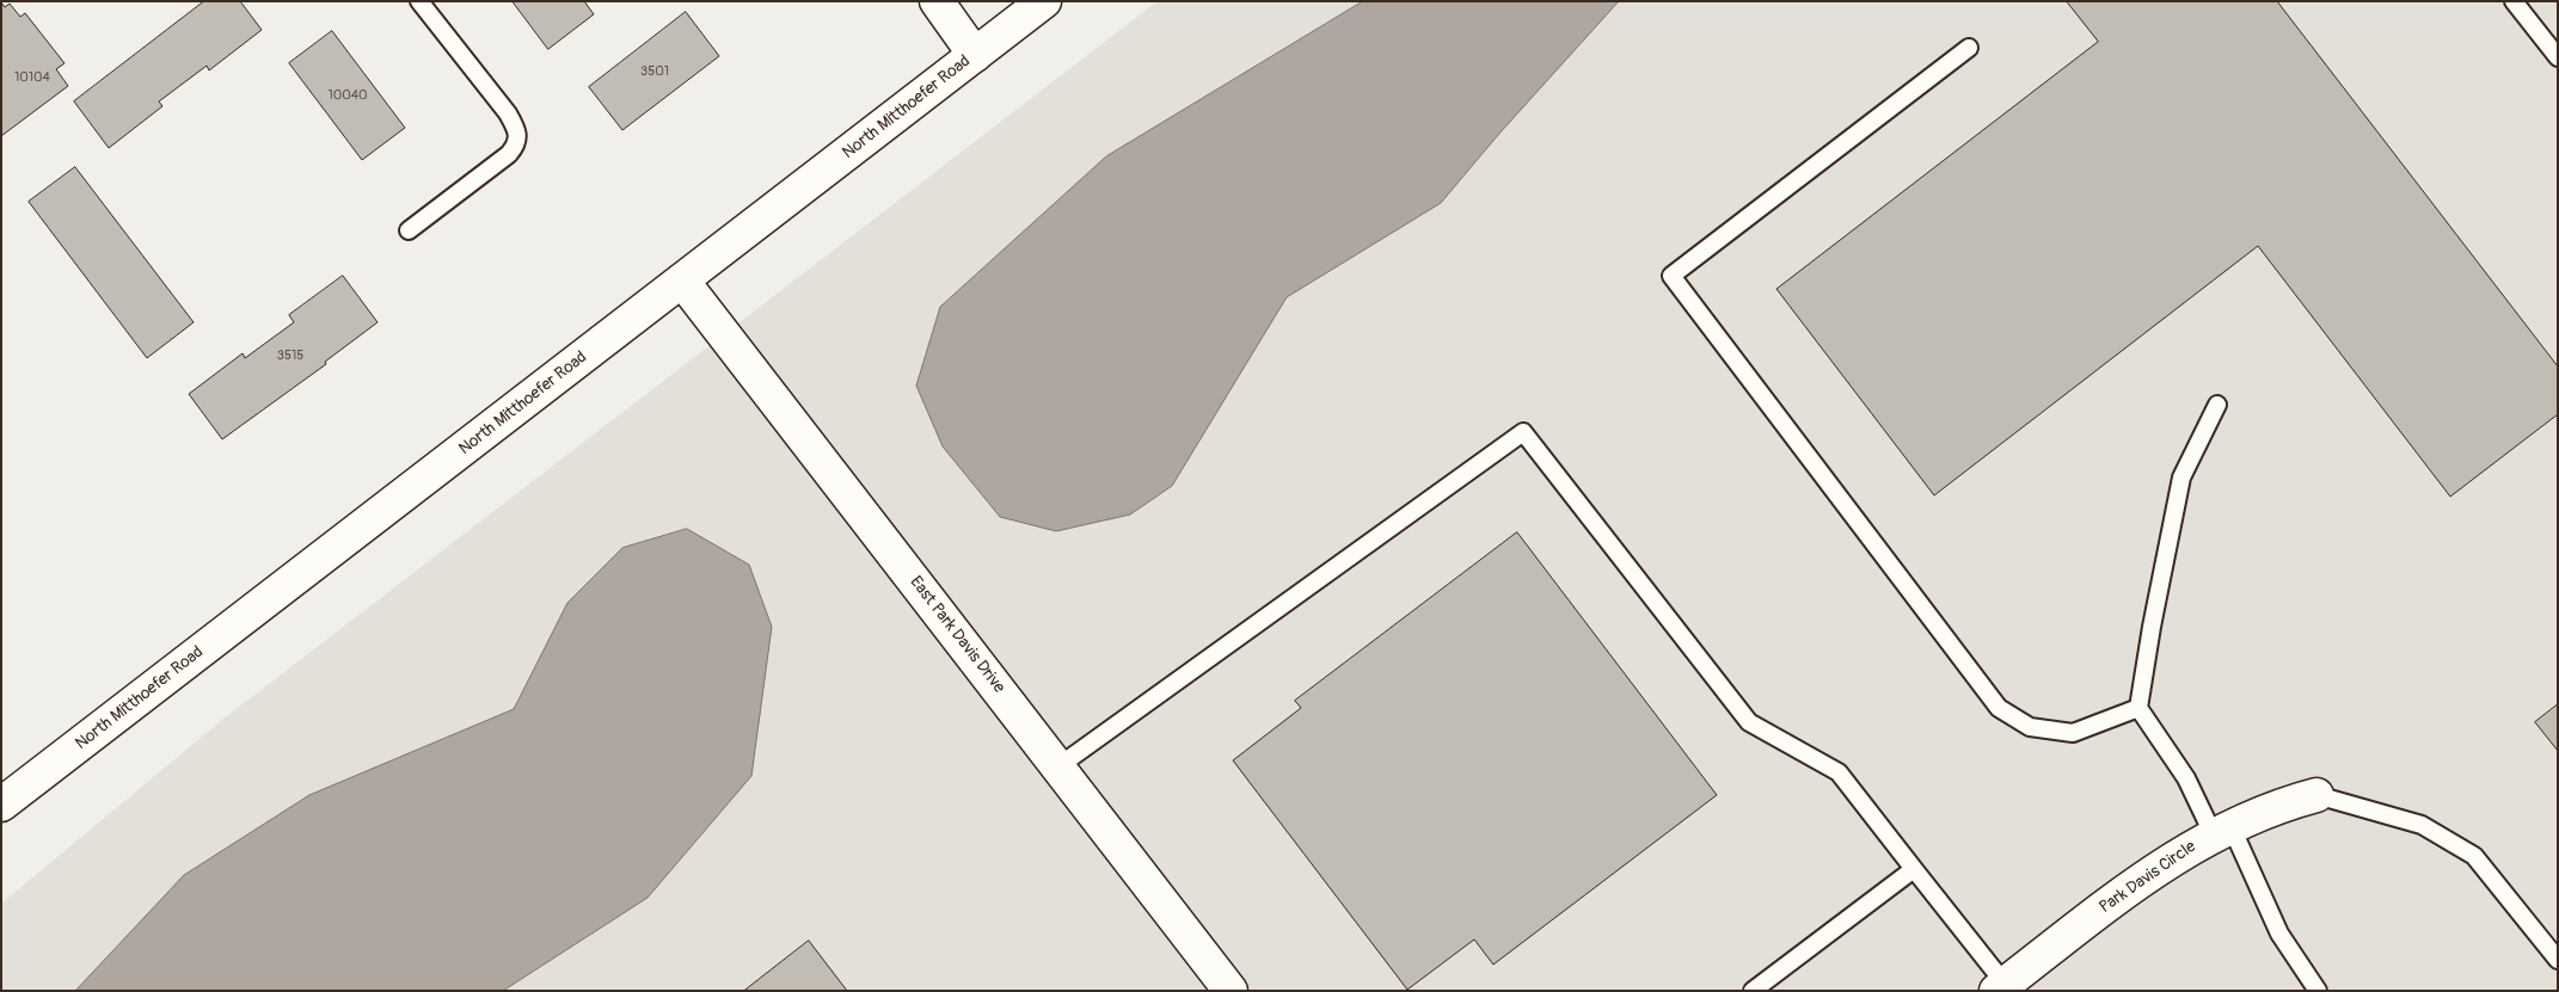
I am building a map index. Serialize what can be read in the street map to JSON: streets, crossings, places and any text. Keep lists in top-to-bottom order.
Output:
{
  "streets": {
    "street": ["North Mitthoefer Road", "East Park Davis Drive", "Park Davis Circle"]
  },
  "crossings": [
    ["North Mitthoefer Road", "East Park Davis Drive"]
  ],
  "house_numbers": [
    "3501",
    "10104",
    "10040",
    "3515"
  ]
}
